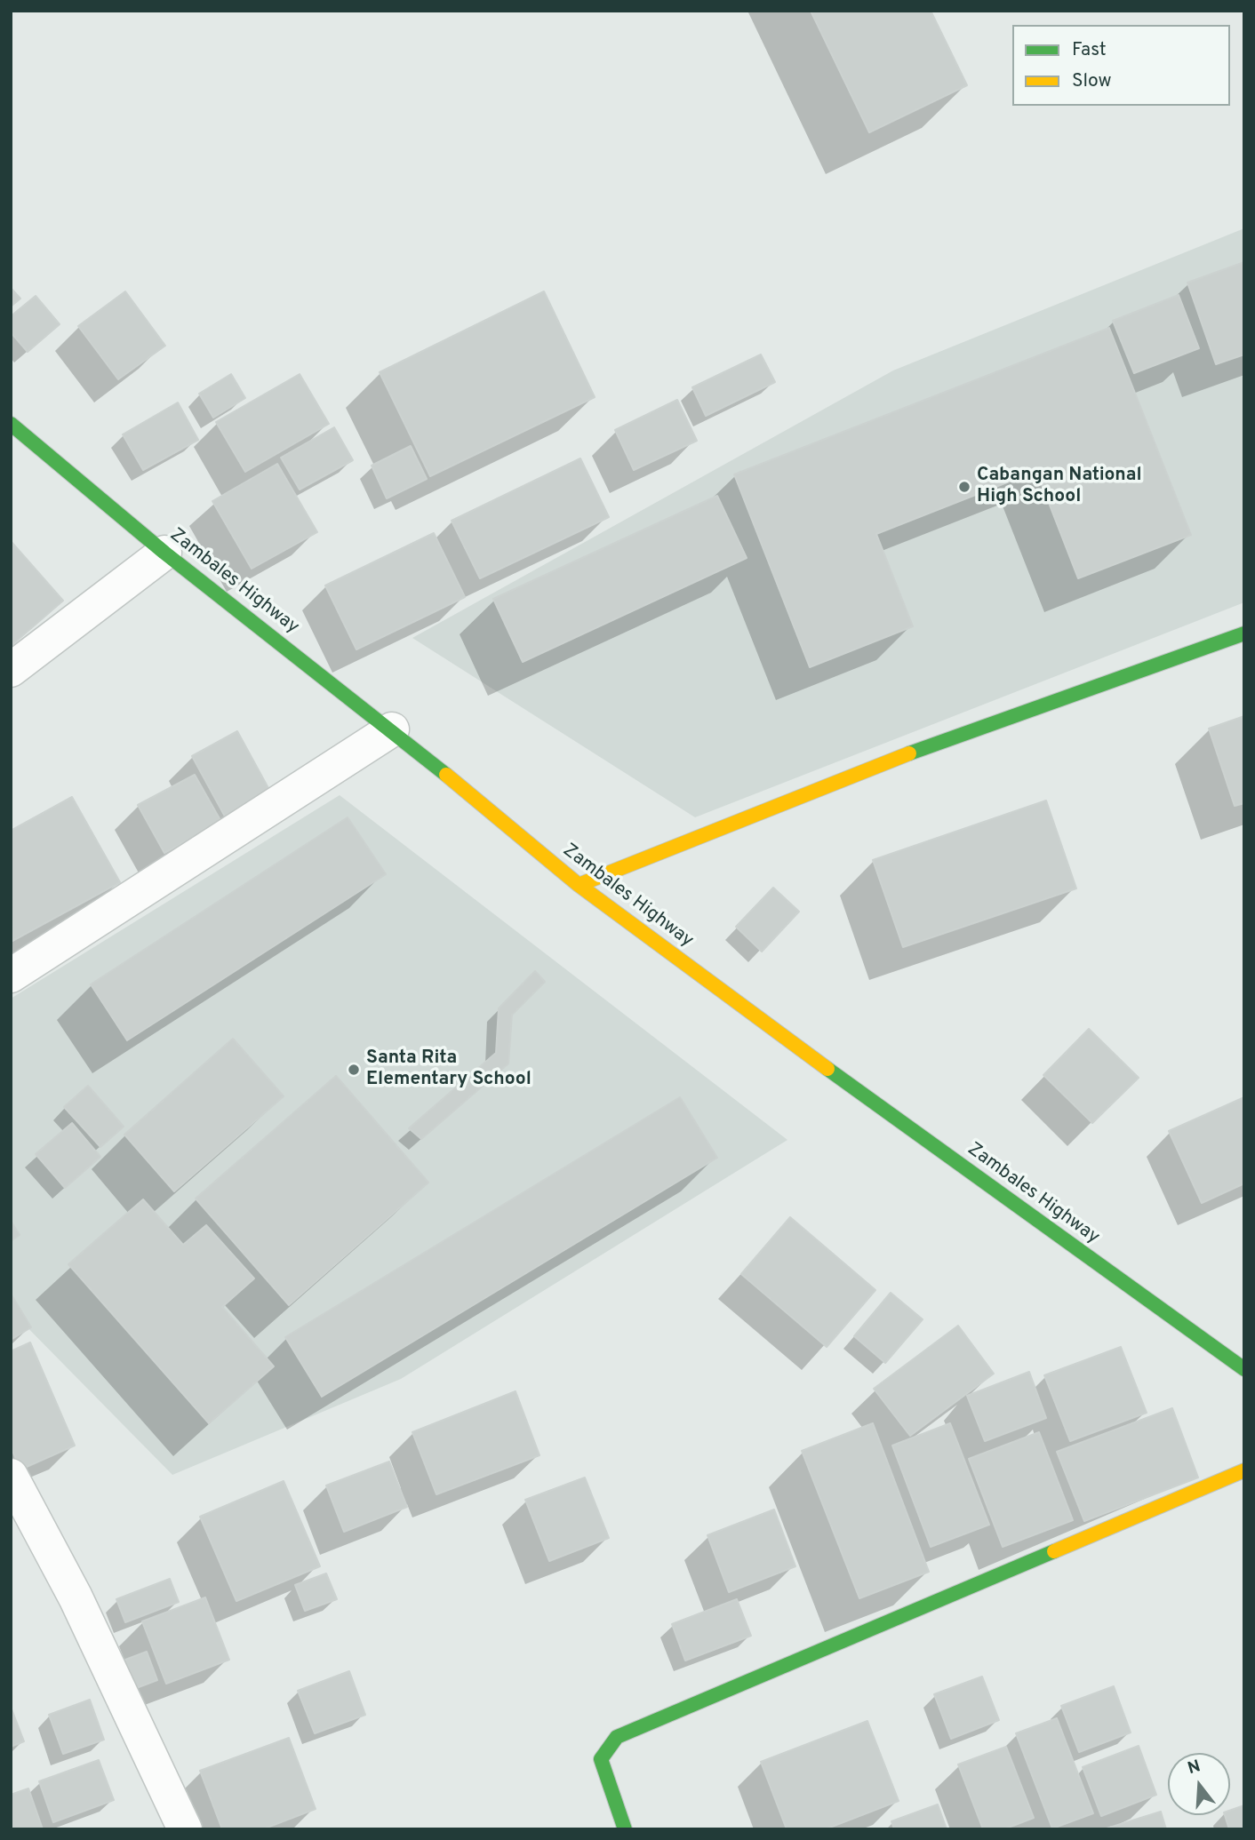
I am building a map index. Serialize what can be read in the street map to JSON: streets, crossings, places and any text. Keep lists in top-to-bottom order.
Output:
{
  "streets": {
    "main road": ["Zambales Highway"]
  },
  "places": ["Cabangan National High School", "Santa Rita Elementary School"],
  "legend": ["Fast", "Slow"],
  "north": "top"
}
